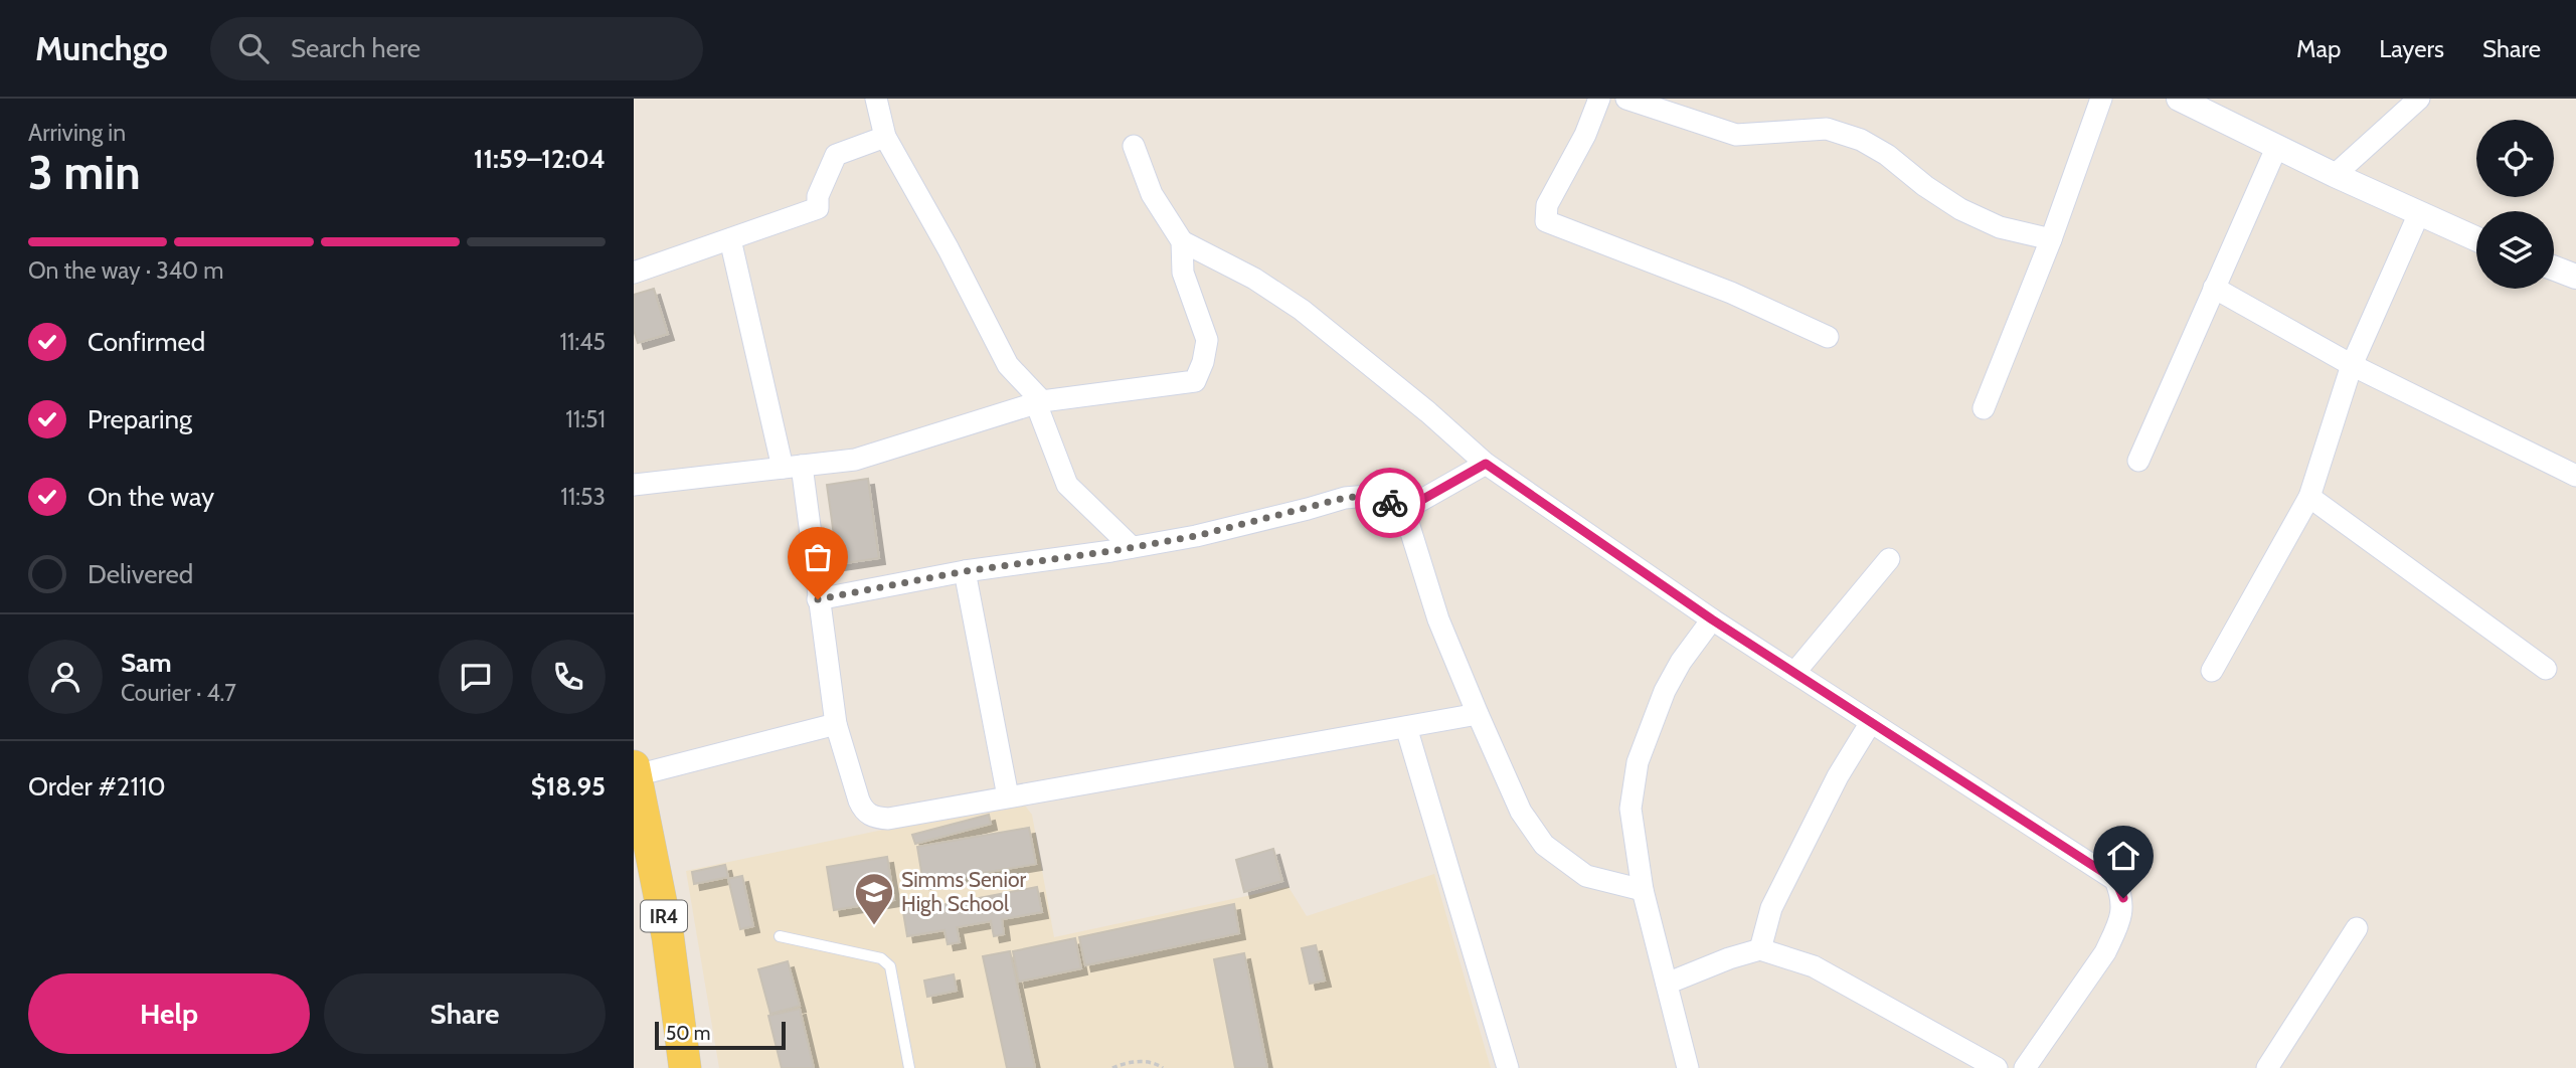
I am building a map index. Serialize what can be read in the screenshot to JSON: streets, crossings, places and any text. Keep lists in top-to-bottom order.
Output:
{
  "streets": {
    "main road": ["IR4"]
  },
  "places": {
    "school or university": ["Simms Senior High School"]
  },
  "scale_bar": "50 m",
  "page": {
    "header": "Munchgo",
    "search": "Search here",
    "nav": ["Map", "Layers", "Share"],
    "heading": ["3 min", "Arriving in", "11:59–12:04"],
    "panel": [
      "Sam",
      "Courier · 4.7",
      "Order #2110",
      "$18.95"
    ],
    "bar": "On the way · 340 m",
    "list": [
      ["Confirmed", "11:45"],
      ["Preparing", "11:51"],
      ["On the way", "11:53"],
      "Delivered"
    ],
    "buttons": ["Help", "Share"],
    "scale": "50 m"
  }
}
